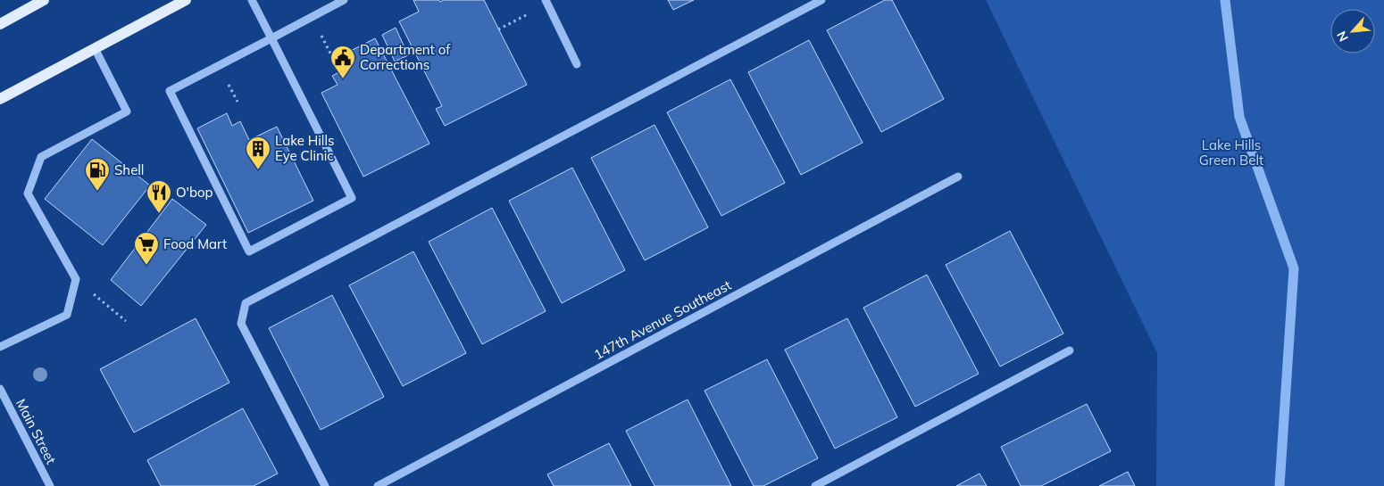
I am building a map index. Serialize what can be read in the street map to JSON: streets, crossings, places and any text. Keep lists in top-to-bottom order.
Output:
{
  "streets": {
    "street": ["147th Avenue Southeast", "Main Street"]
  },
  "parks": ["Lake Hills Green Belt"],
  "places": {
    "public building": ["Department of Corrections"],
    "building": ["Lake Hills Eye Clinic"],
    "fuel station": ["Shell"],
    "restaurant": ["O'bop"],
    "supermarket": ["Food Mart"]
  },
  "north": "bottom left"
}
